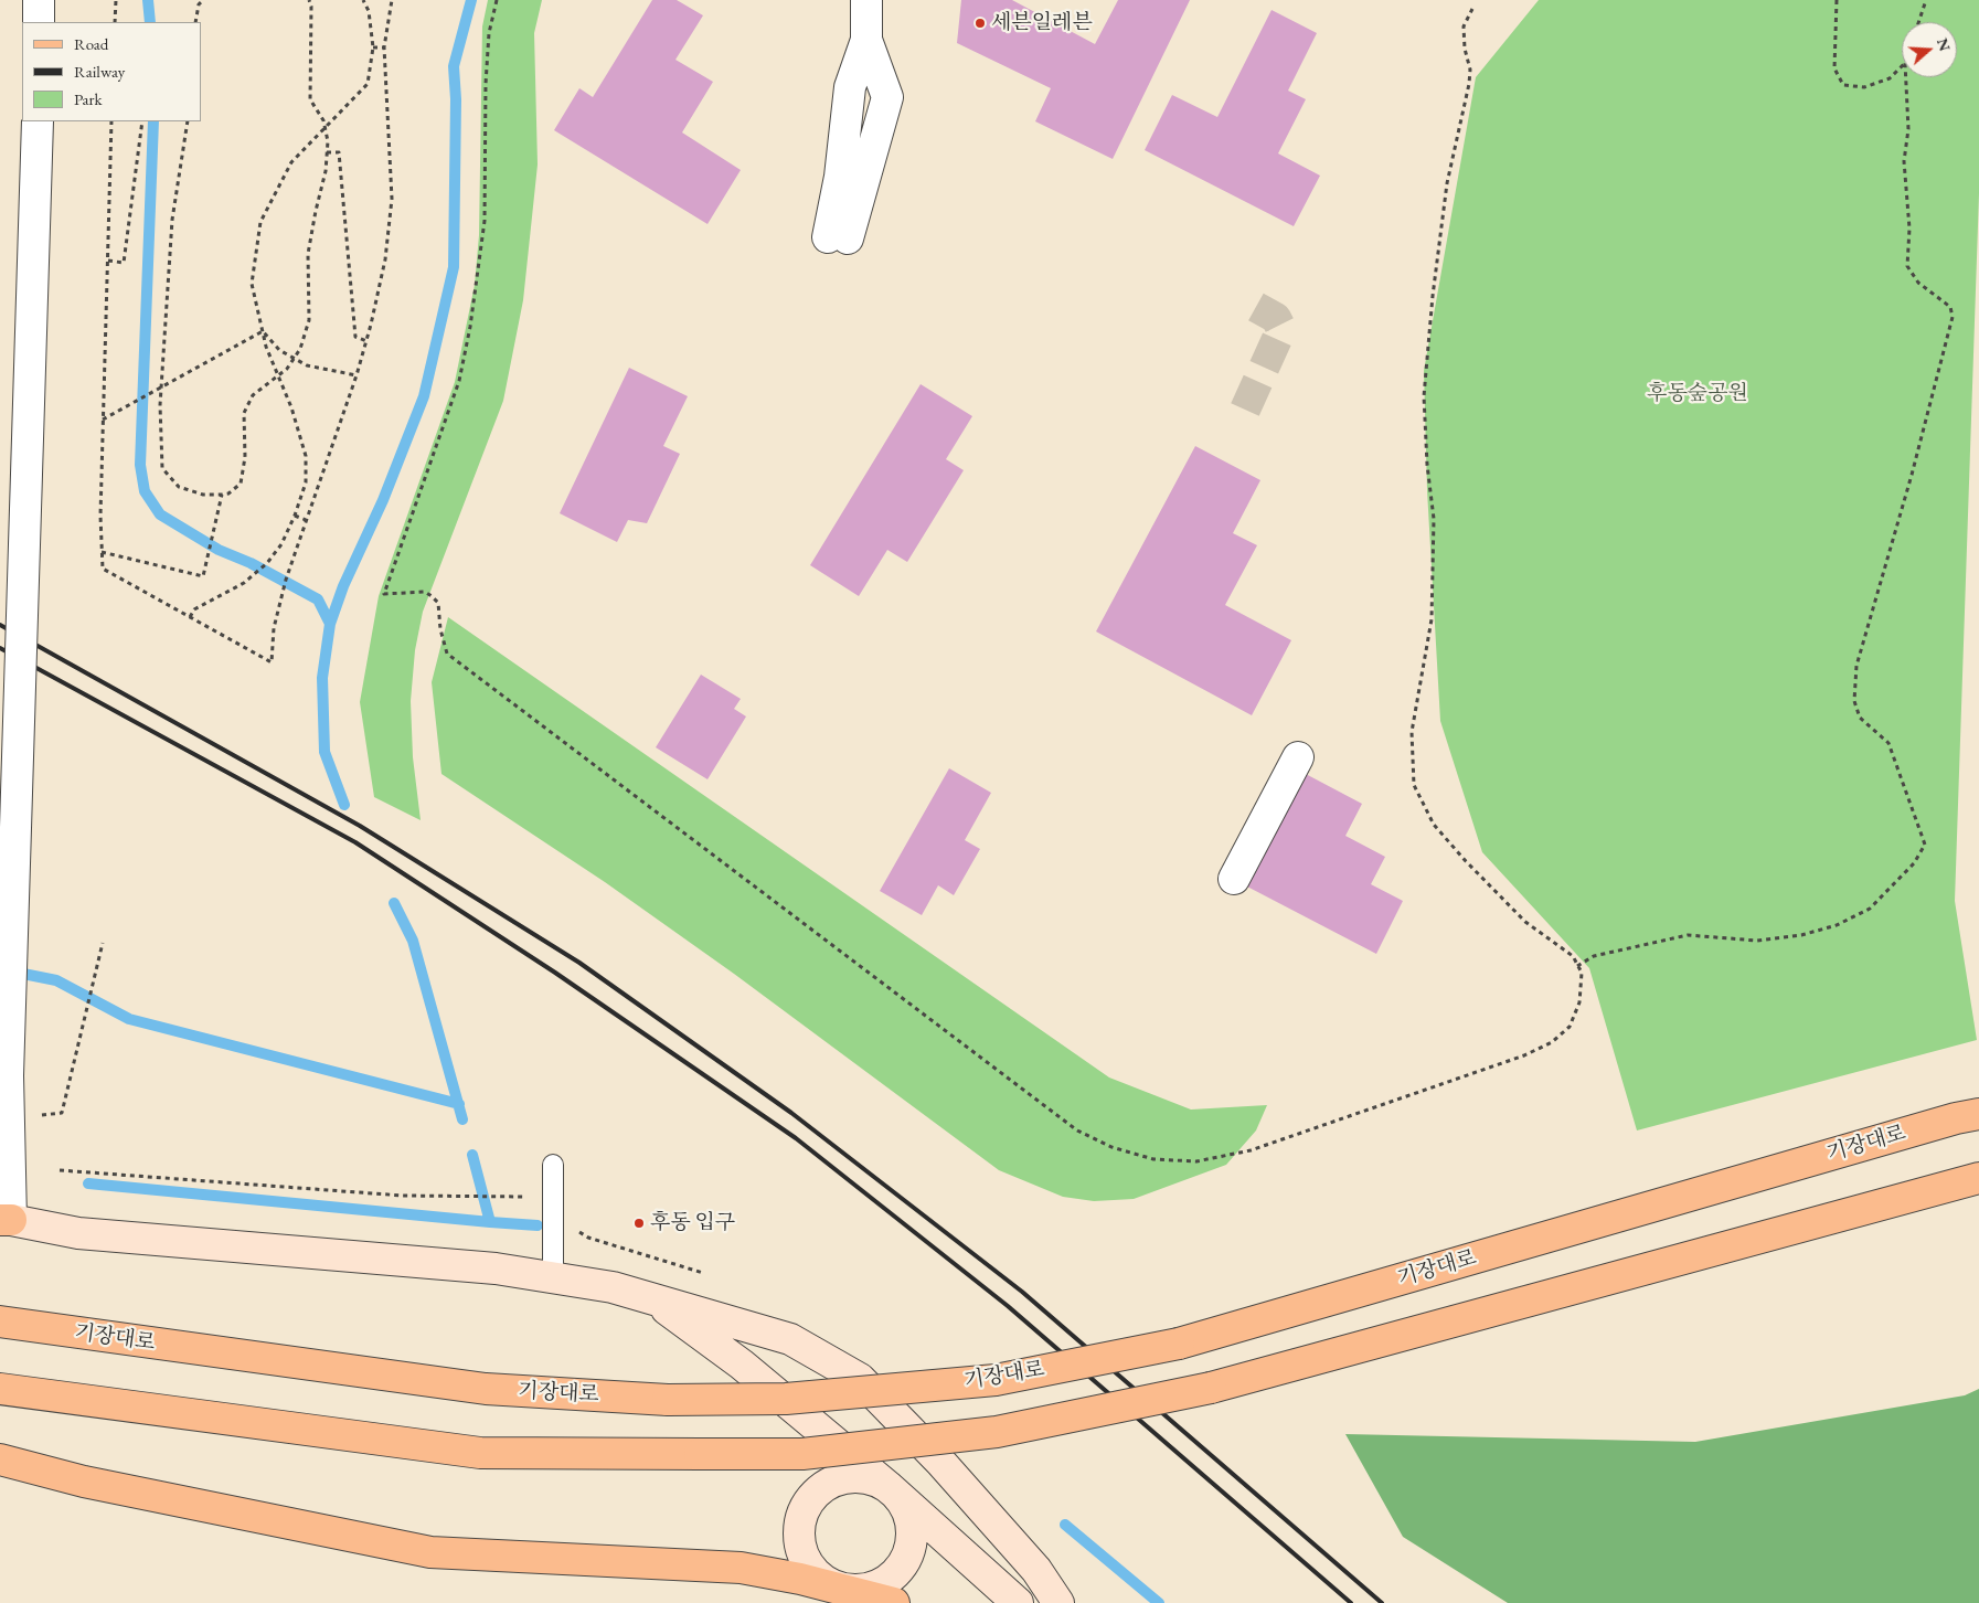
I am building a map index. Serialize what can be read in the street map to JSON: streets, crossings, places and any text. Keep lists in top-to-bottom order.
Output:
{
  "streets": {
    "main road": ["기장대로"]
  },
  "parks": ["후동숲공원"],
  "places": ["세븐일레븐", "후동 입구"],
  "legend": ["Road", "Railway", "Park"],
  "north": "right"
}
